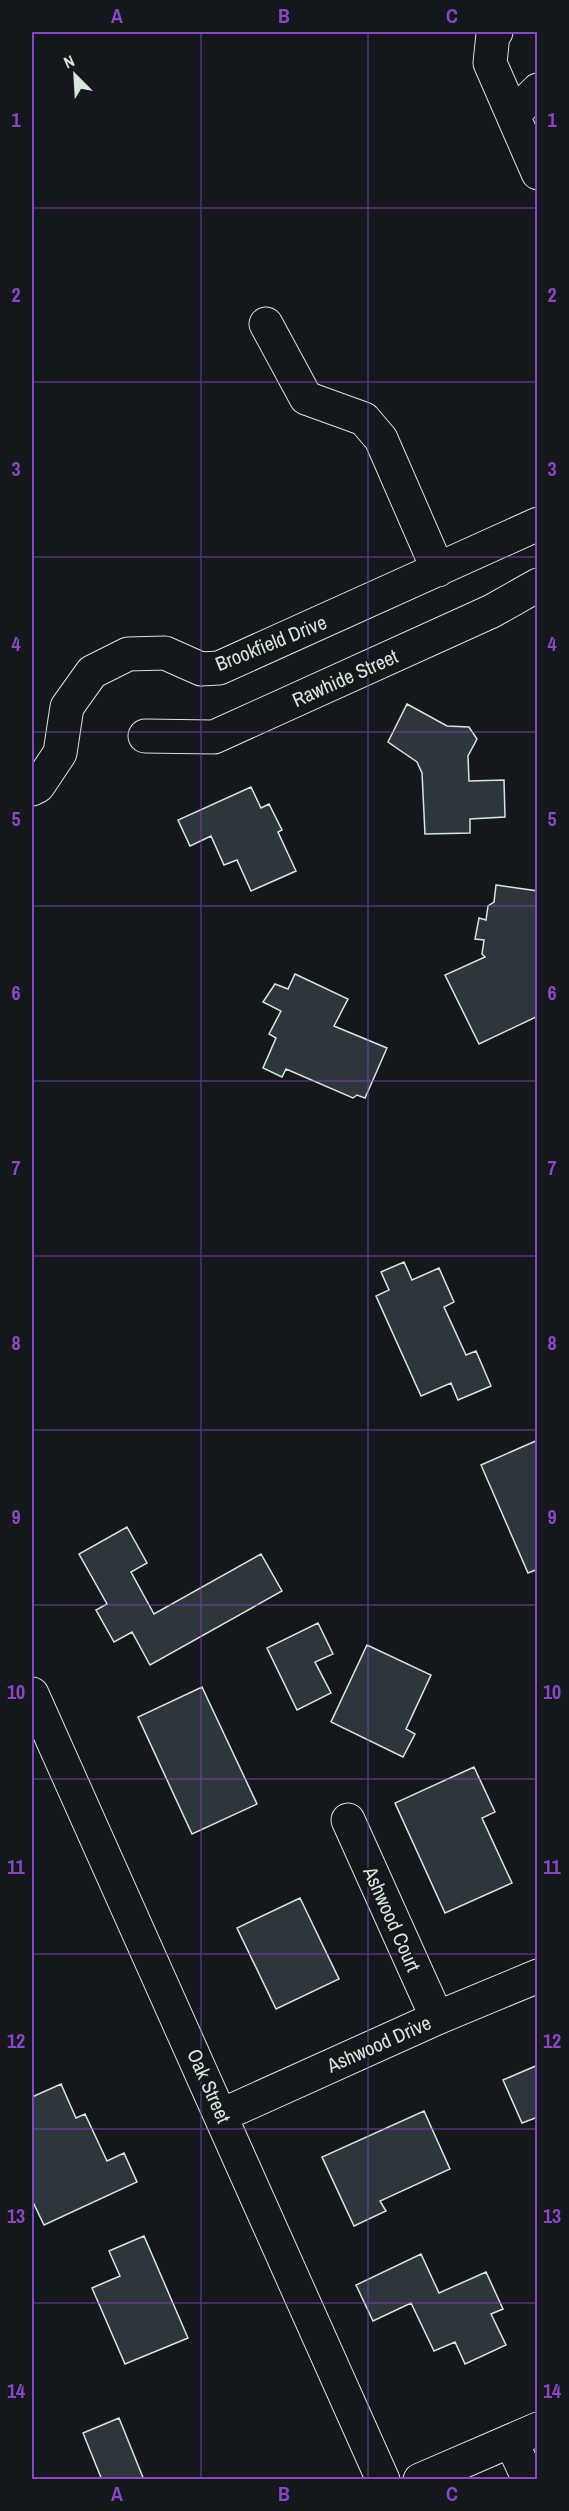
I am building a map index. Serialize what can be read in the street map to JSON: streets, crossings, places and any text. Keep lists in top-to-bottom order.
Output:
{
  "streets": {
    "street": [
      "Brookfield Drive",
      "Rawhide Street",
      "Ashwood Court",
      "Ashwood Drive",
      "Oak Street"
    ]
  },
  "crossings": [
    ["Ashwood Court", "Ashwood Drive"],
    ["Ashwood Drive", "Oak Street"]
  ],
  "north": "top left",
  "grid": {
    "columns": ["A", "B", "C"],
    "rows": [
      "1",
      "2",
      "3",
      "4",
      "5",
      "6",
      "7",
      "8",
      "9",
      "10",
      "11",
      "12",
      "13",
      "14"
    ]
  }
}
